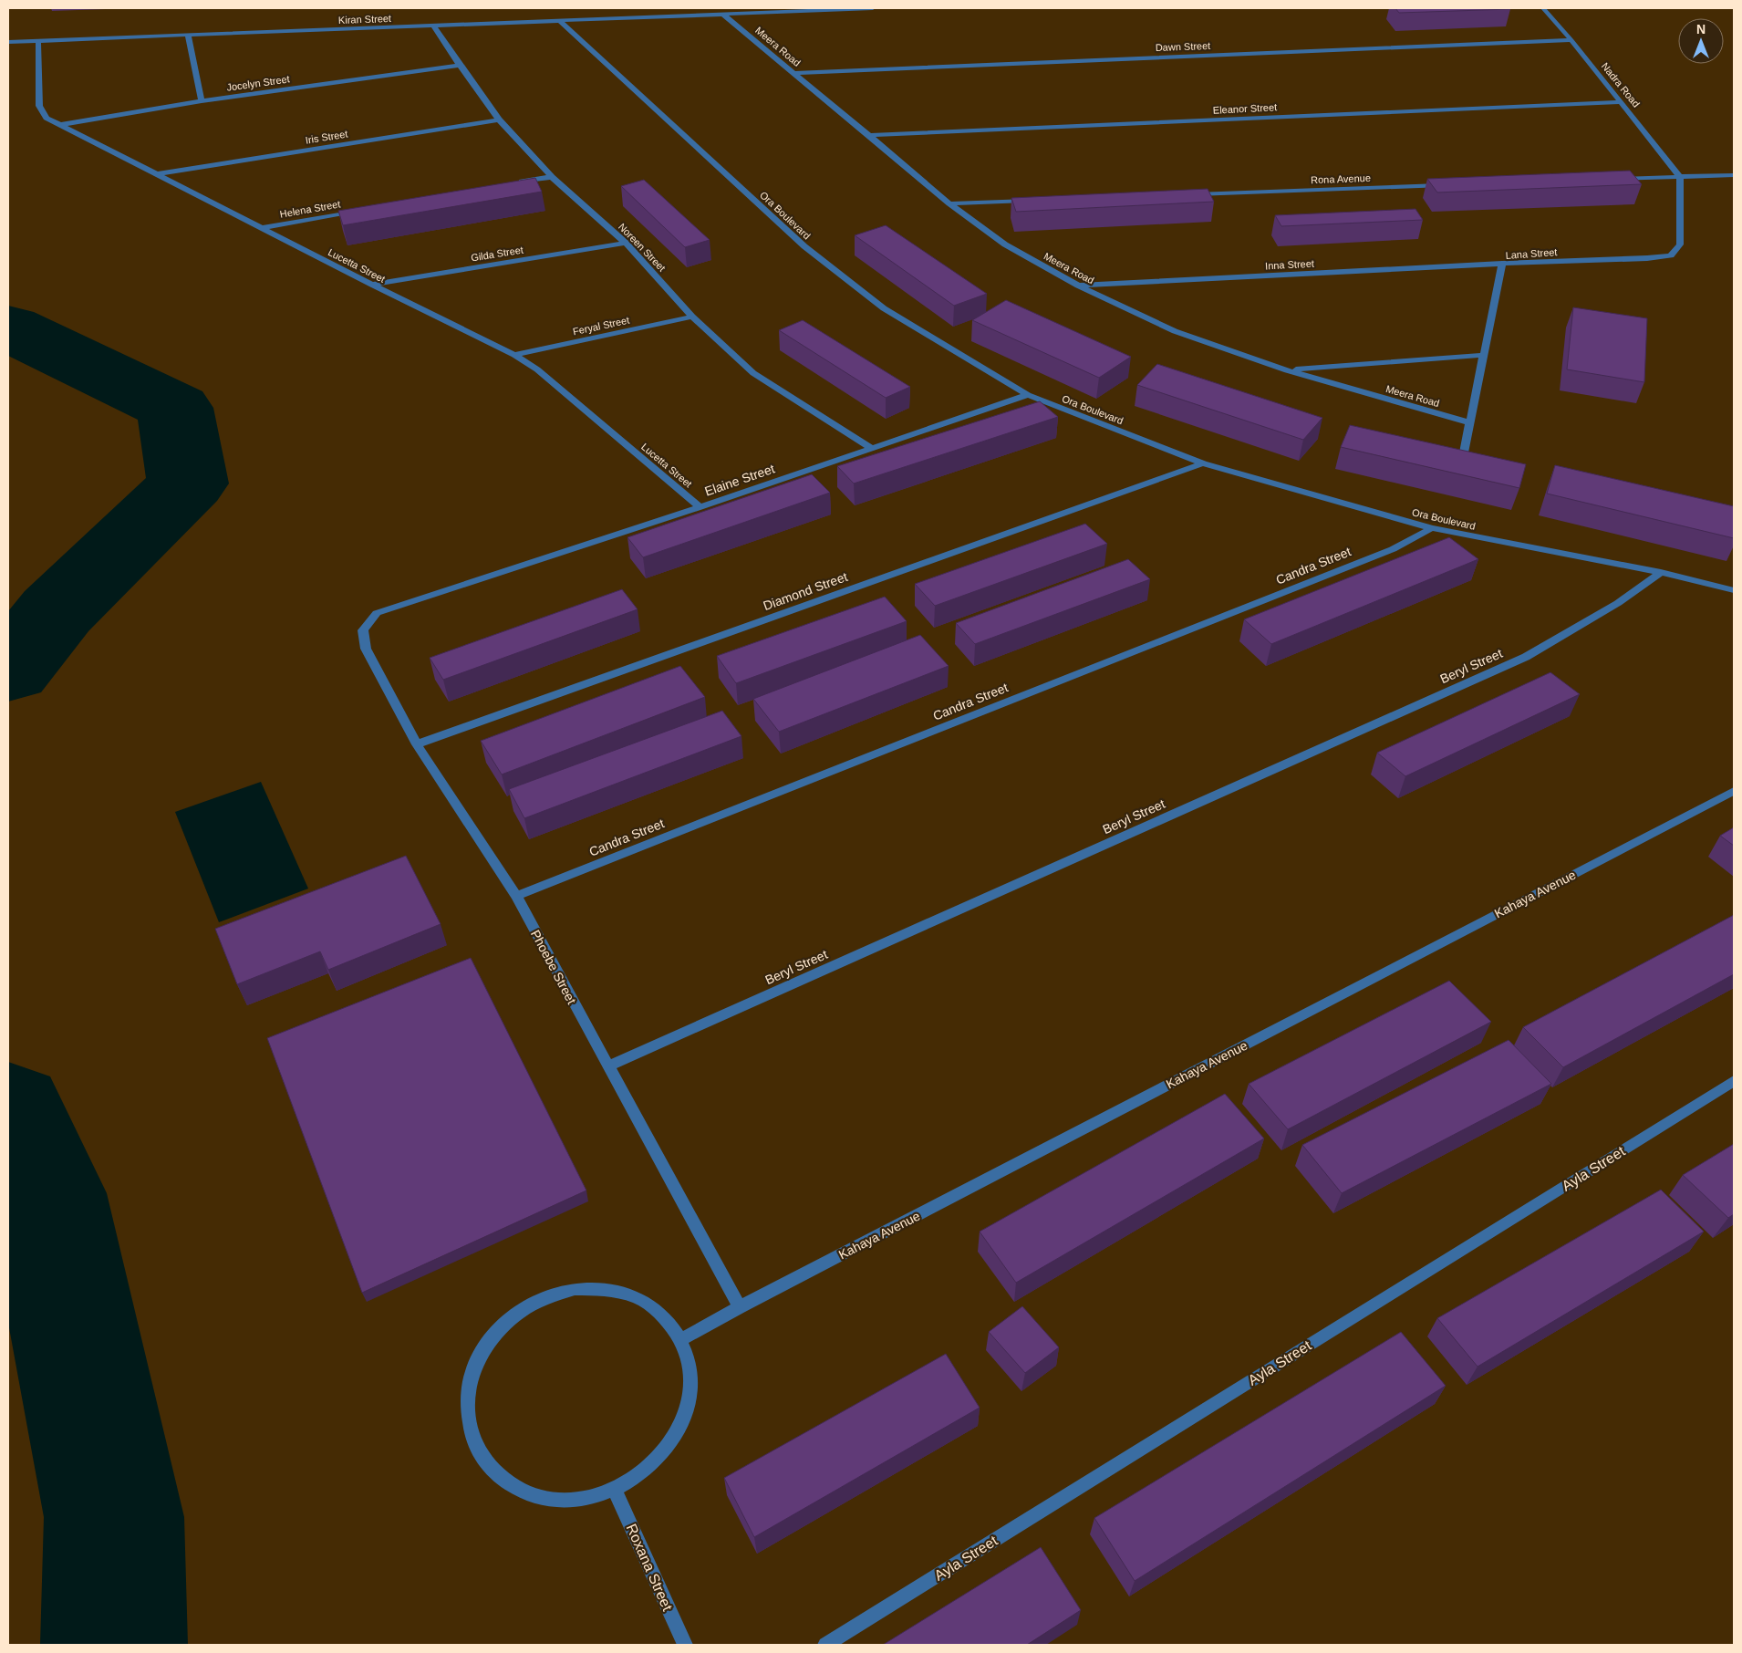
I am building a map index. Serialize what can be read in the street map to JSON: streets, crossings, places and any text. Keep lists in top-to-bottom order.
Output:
{
  "streets": {
    "street": [
      "Kiran Street",
      "Meera Road",
      "Dawn Street",
      "Jocelyn Street",
      "Nadra Road",
      "Eleanor Street",
      "Iris Street",
      "Rona Avenue",
      "Helena Street",
      "Ora Boulevard",
      "Noreen Street",
      "Gilda Street",
      "Lana Street",
      "Inna Street",
      "Lucetta Street",
      "Feryal Street",
      "Elaine Street",
      "Candra Street",
      "Diamond Street",
      "Beryl Street",
      "Kahaya Avenue",
      "Phoebe Street",
      "Ayla Street",
      "Roxana Street"
    ]
  },
  "crossings": [
    ["Kiran Street", "Meera Road"],
    ["Kiran Street", "Ora Boulevard"],
    ["Kiran Street", "Noreen Street"],
    ["Kiran Street", "Lucetta Street"],
    ["Meera Road", "Dawn Street"],
    ["Meera Road", "Eleanor Street"],
    ["Meera Road", "Lana Street"],
    ["Meera Road", "Inna Street"],
    ["Dawn Street", "Nadra Road"],
    ["Jocelyn Street", "Noreen Street"],
    ["Jocelyn Street", "Lucetta Street"],
    ["Nadra Road", "Eleanor Street"],
    ["Nadra Road", "Lana Street"],
    ["Iris Street", "Noreen Street"],
    ["Iris Street", "Lucetta Street"],
    ["Helena Street", "Lucetta Street"],
    ["Ora Boulevard", "Elaine Street"],
    ["Ora Boulevard", "Candra Street"],
    ["Ora Boulevard", "Diamond Street"],
    ["Ora Boulevard", "Beryl Street"],
    ["Noreen Street", "Gilda Street"],
    ["Noreen Street", "Feryal Street"],
    ["Noreen Street", "Elaine Street"],
    ["Gilda Street", "Lucetta Street"],
    ["Lana Street", "Inna Street"],
    ["Lucetta Street", "Feryal Street"],
    ["Lucetta Street", "Elaine Street"],
    ["Elaine Street", "Phoebe Street"],
    ["Candra Street", "Phoebe Street"],
    ["Diamond Street", "Phoebe Street"],
    ["Beryl Street", "Phoebe Street"],
    ["Kahaya Avenue", "Phoebe Street"]
  ],
  "north": "top"
}
